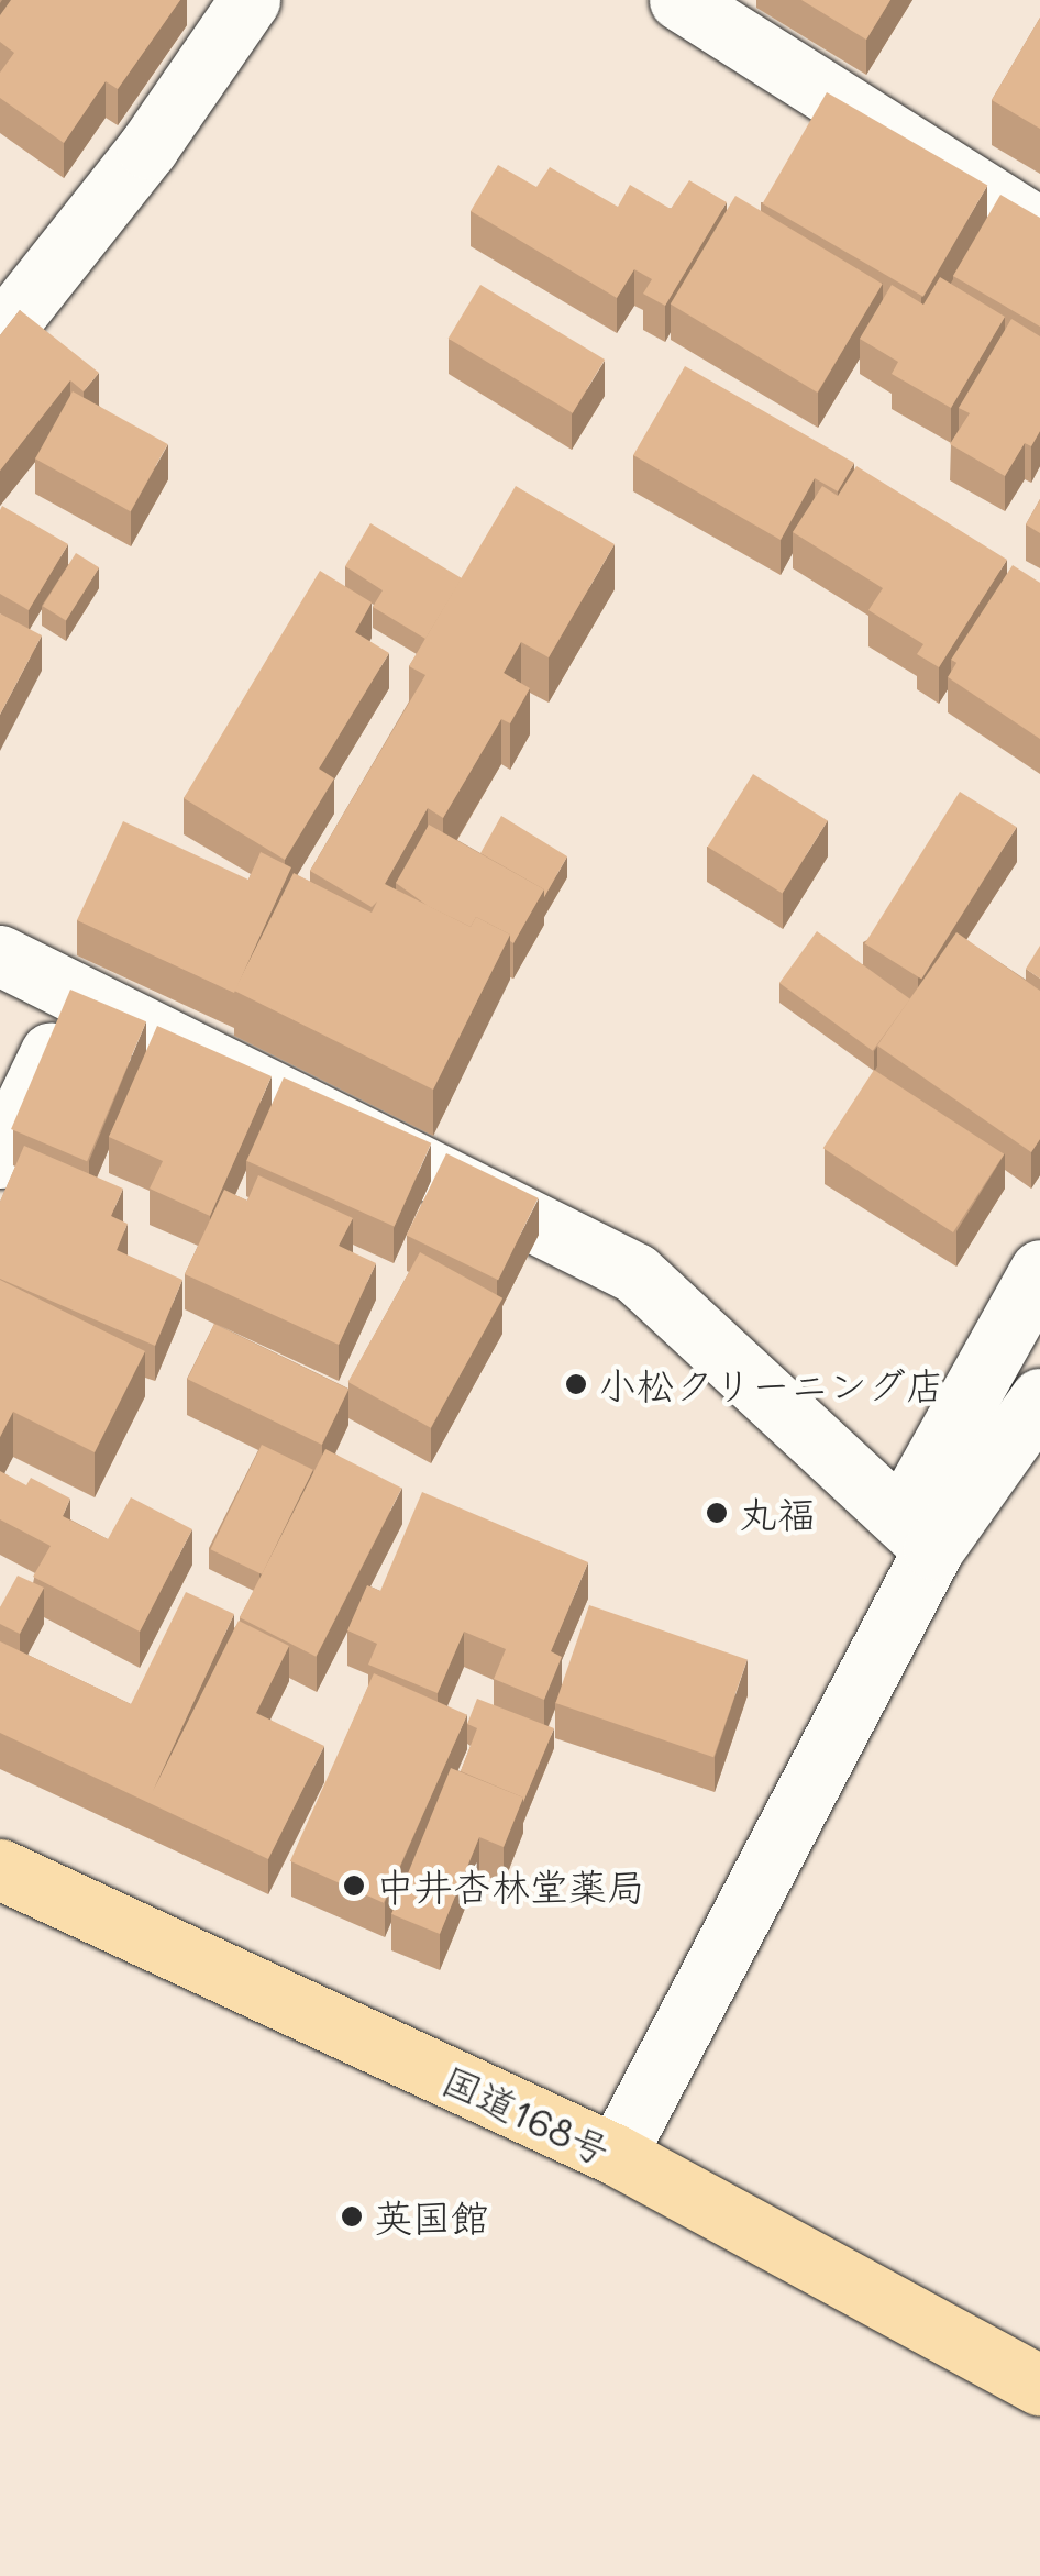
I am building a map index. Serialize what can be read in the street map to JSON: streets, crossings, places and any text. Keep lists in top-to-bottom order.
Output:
{
  "streets": {
    "highway": ["国道168号"]
  },
  "places": [
    "小松クリーニング店",
    "丸福",
    "中井杏林堂薬局",
    "英国館"
  ]
}
